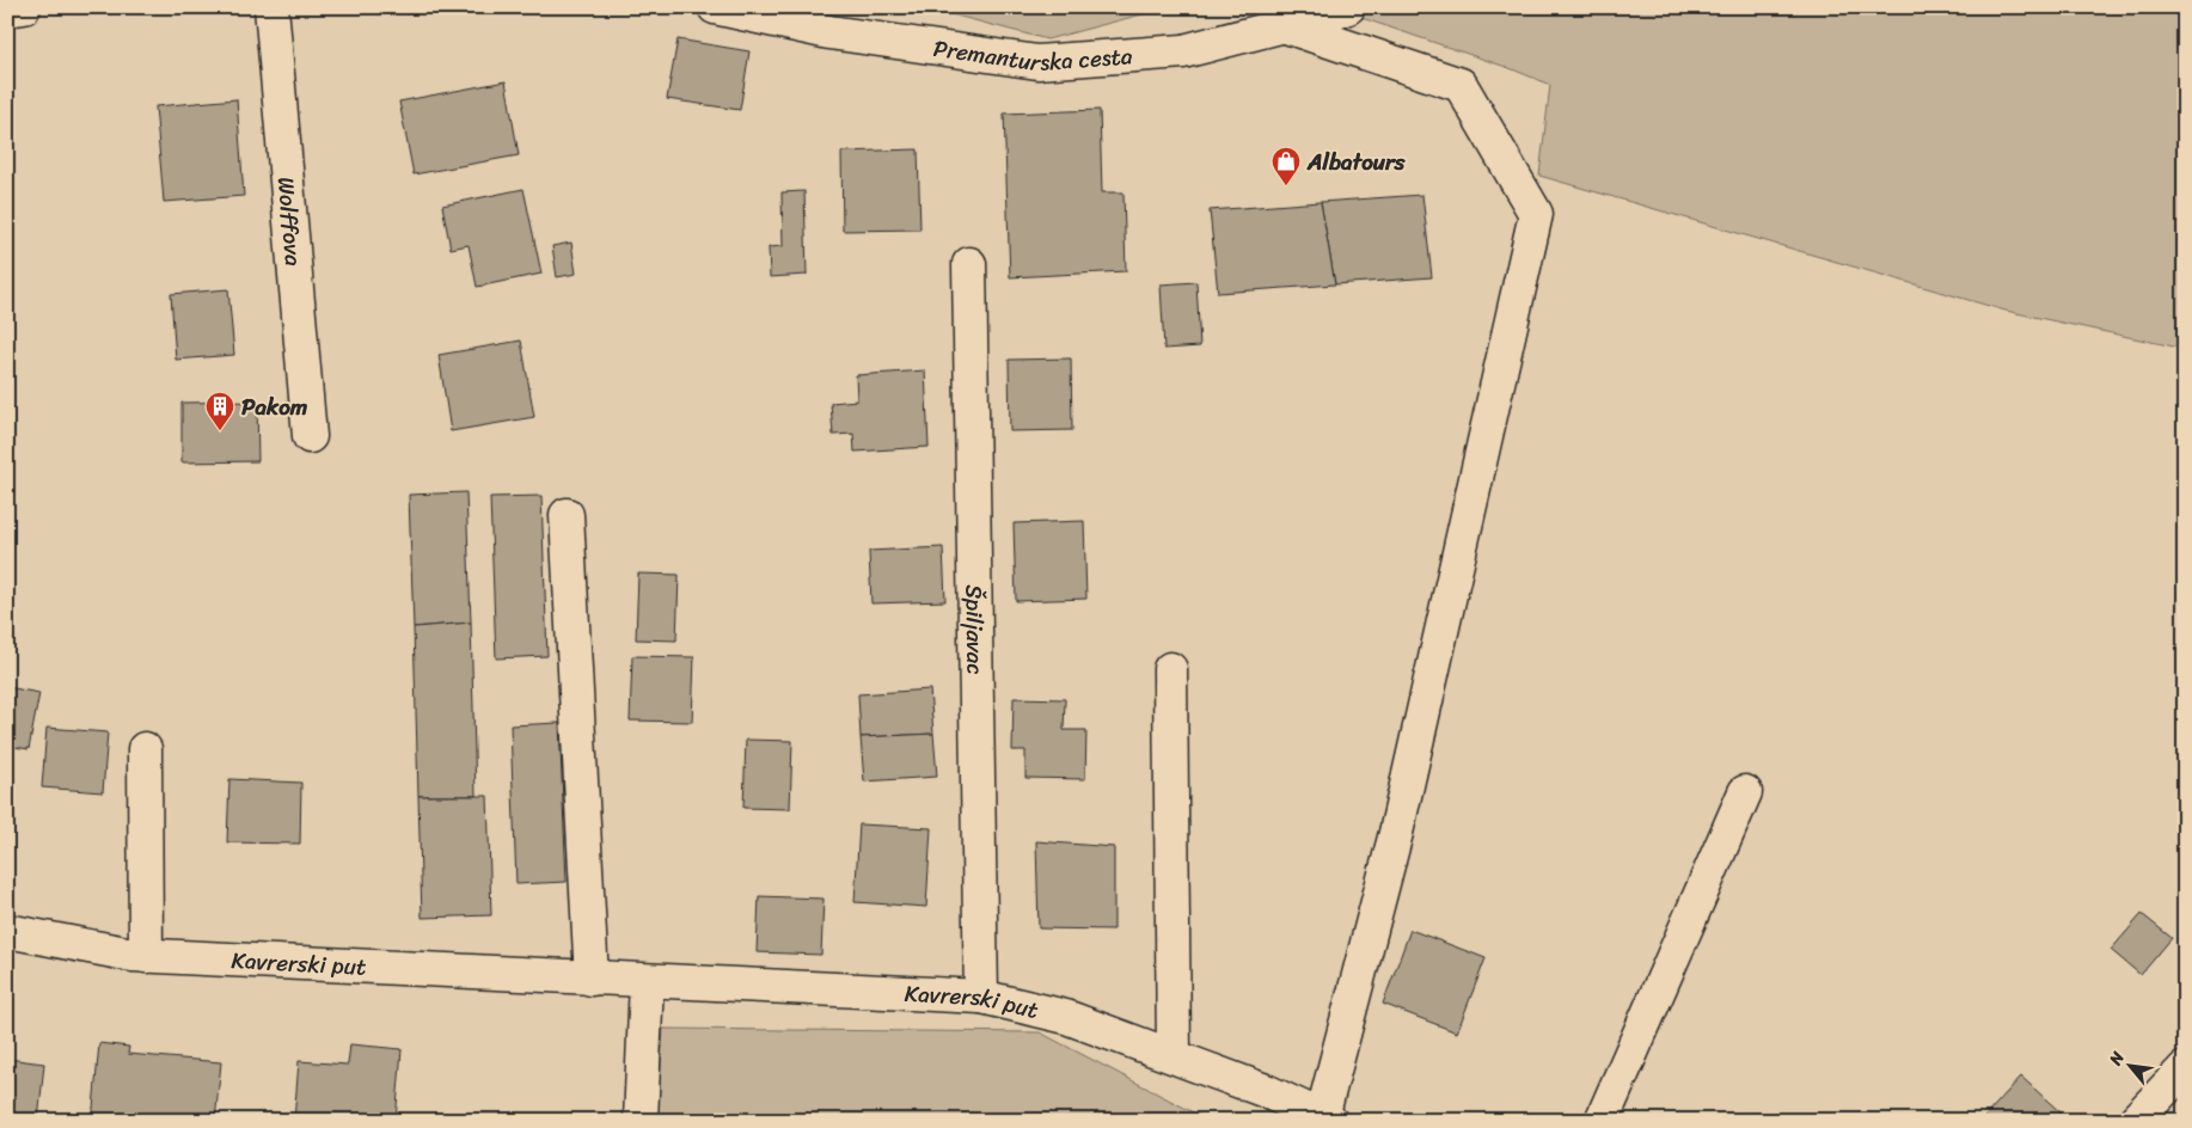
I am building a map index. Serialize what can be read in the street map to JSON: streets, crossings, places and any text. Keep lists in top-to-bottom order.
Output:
{
  "streets": {
    "street": [
      "Premanturska cesta",
      "Wolffova",
      "Špiljavac",
      "Kavrerski put"
    ]
  },
  "crossings": [
    ["Špiljavac", "Kavrerski put"]
  ],
  "places": {
    "shop": ["Albatours"],
    "building": ["Pakom"]
  },
  "north": "top left"
}
